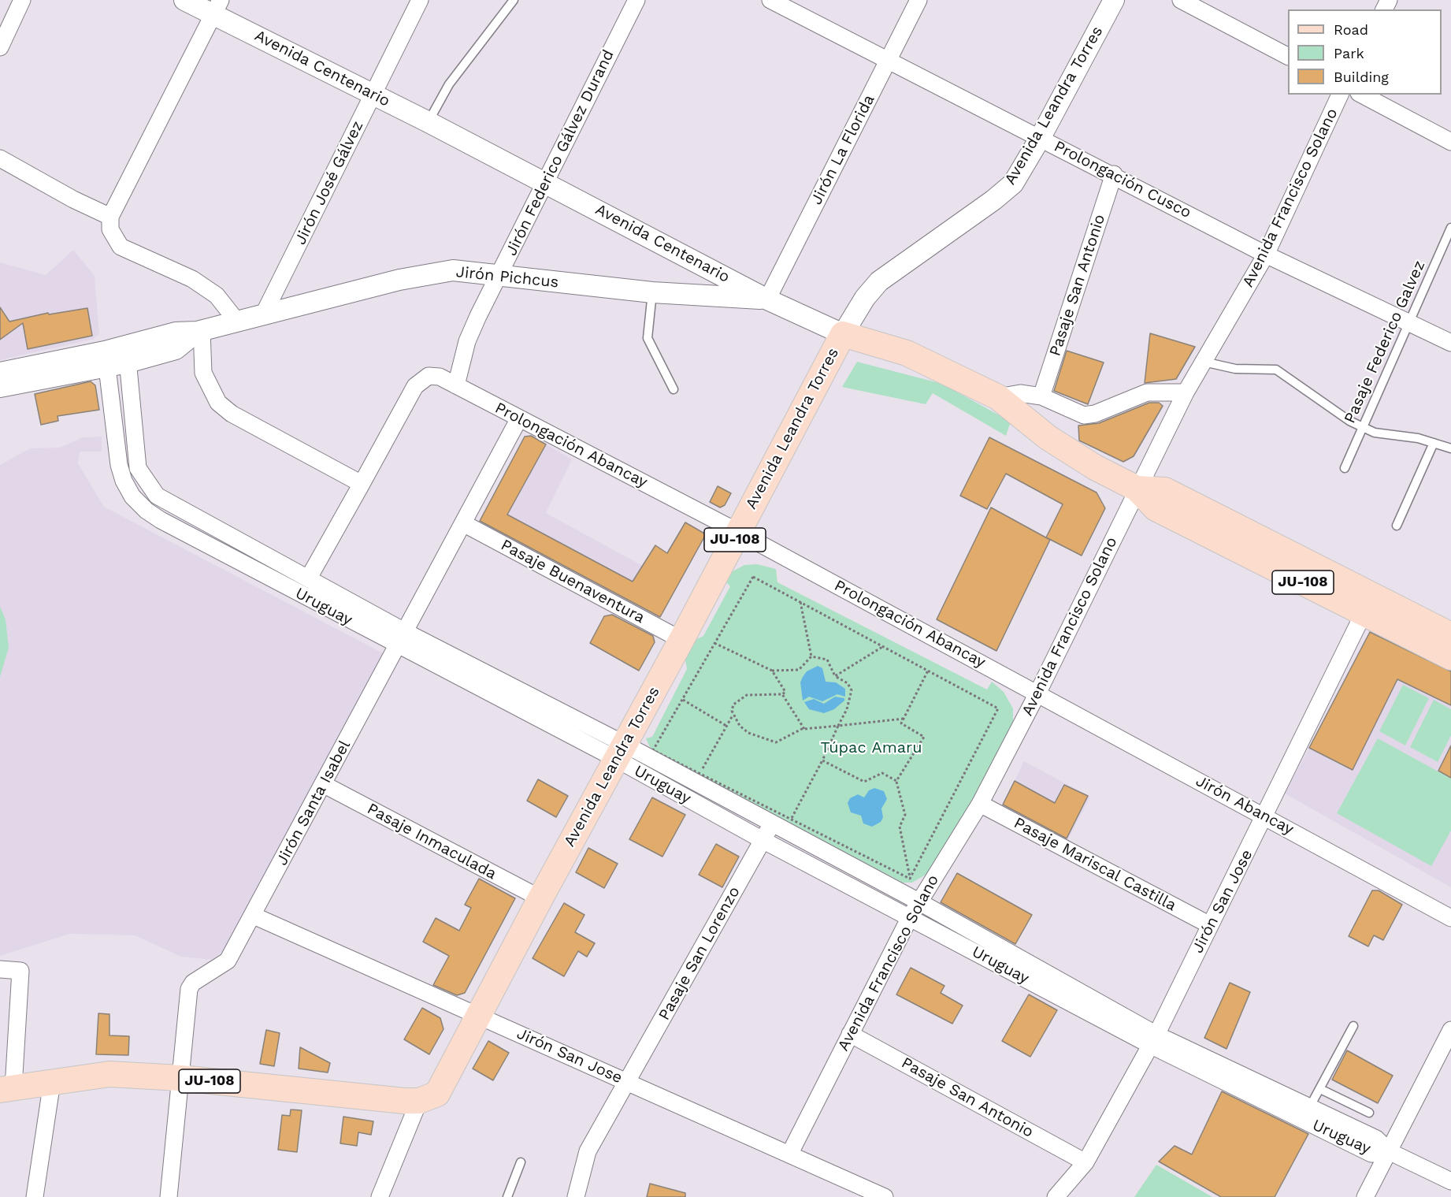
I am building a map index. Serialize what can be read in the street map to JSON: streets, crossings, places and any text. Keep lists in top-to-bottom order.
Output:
{
  "streets": {
    "main road": ["Avenida Centenario", "Avenida Leandra Torres", "JU-108"],
    "street": [
      "Jirón La Florida",
      "Jirón Federico Gálvez Durand",
      "Prolongación Cusco",
      "Jirón José Gálvez",
      "Avenida Francisco Solano",
      "Jirón Pichcus",
      "Pasaje San Antonio",
      "Prolongación Abancay",
      "Pasaje Buenaventura",
      "Uruguay",
      "Jirón Santa Isabel",
      "Jirón Abancay",
      "Pasaje Inmaculada",
      "Pasaje Mariscal Castilla",
      "Jirón San Jose",
      "Pasaje San Lorenzo"
    ],
    "lane": ["Pasaje Federico Galvez"]
  },
  "crossings": [
    ["Avenida Centenario", "Avenida Leandra Torres"],
    ["Avenida Centenario", "Jirón La Florida"],
    ["Avenida Centenario", "Jirón Federico Gálvez Durand"],
    ["Avenida Centenario", "Jirón José Gálvez"],
    ["Avenida Centenario", "Avenida Francisco Solano"],
    ["Avenida Centenario", "Jirón Pichcus"],
    ["Avenida Centenario", "Jirón San Jose"],
    ["Avenida Leandra Torres", "Prolongación Cusco"],
    ["Avenida Leandra Torres", "Prolongación Abancay"],
    ["Avenida Leandra Torres", "JU-108"],
    ["Avenida Leandra Torres", "Pasaje Buenaventura"],
    ["Avenida Leandra Torres", "Uruguay"],
    ["Avenida Leandra Torres", "Pasaje Inmaculada"],
    ["Avenida Leandra Torres", "Jirón San Jose"],
    ["Jirón La Florida", "Prolongación Cusco"],
    ["Jirón La Florida", "Jirón Pichcus"],
    ["Jirón Federico Gálvez Durand", "Jirón Pichcus"],
    ["Jirón Federico Gálvez Durand", "Prolongación Abancay"],
    ["Prolongación Cusco", "Avenida Francisco Solano"],
    ["Prolongación Cusco", "Pasaje San Antonio"],
    ["Prolongación Cusco", "Pasaje Federico Galvez"],
    ["Jirón José Gálvez", "Jirón Pichcus"],
    ["Avenida Francisco Solano", "Pasaje San Antonio"],
    ["Avenida Francisco Solano", "Prolongación Abancay"],
    ["Avenida Francisco Solano", "Uruguay"],
    ["Avenida Francisco Solano", "Jirón Abancay"],
    ["Avenida Francisco Solano", "Pasaje Mariscal Castilla"],
    ["Avenida Francisco Solano", "Jirón San Jose"],
    ["Jirón Pichcus", "Uruguay"],
    ["Pasaje San Antonio", "Jirón San Jose"],
    ["Prolongación Abancay", "Jirón Santa Isabel"],
    ["Prolongación Abancay", "Jirón Abancay"],
    ["JU-108", "Jirón Santa Isabel"],
    ["Pasaje Buenaventura", "Jirón Santa Isabel"],
    ["Uruguay", "Jirón Santa Isabel"],
    ["Uruguay", "Jirón San Jose"],
    ["Uruguay", "Pasaje San Lorenzo"],
    ["Jirón Santa Isabel", "Pasaje Inmaculada"],
    ["Jirón Santa Isabel", "Jirón San Jose"],
    ["Jirón Abancay", "Jirón San Jose"],
    ["Pasaje Mariscal Castilla", "Jirón San Jose"],
    ["Jirón San Jose", "Pasaje San Lorenzo"]
  ],
  "parks": ["Túpac Amaru"],
  "legend": ["Road", "Park", "Building"]
}
